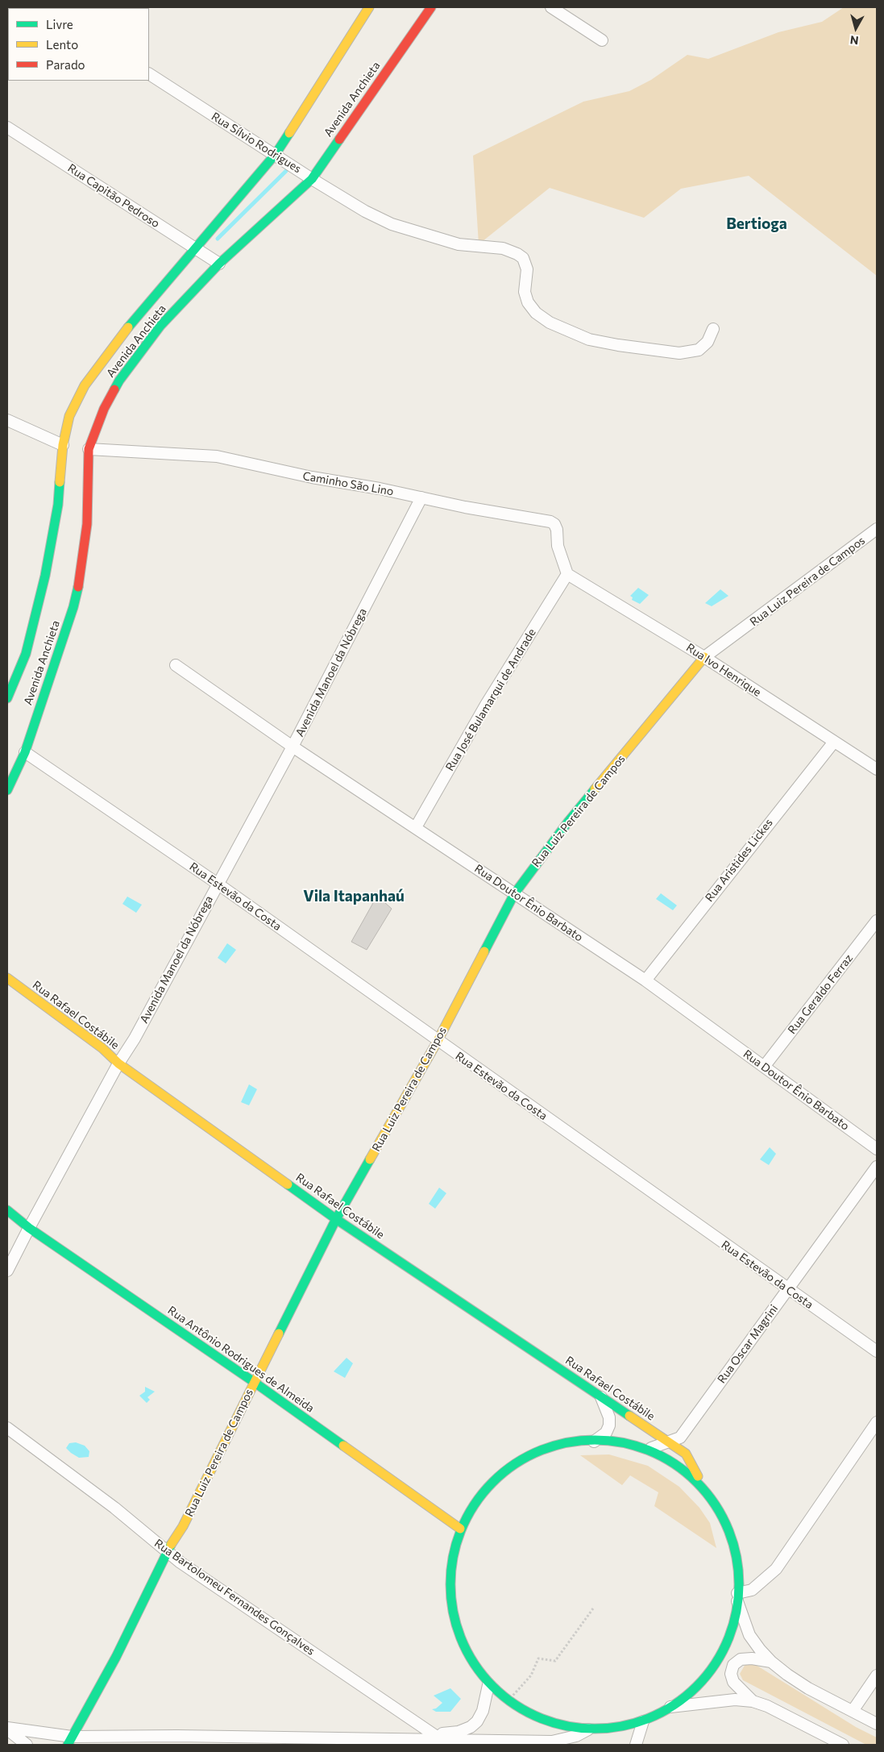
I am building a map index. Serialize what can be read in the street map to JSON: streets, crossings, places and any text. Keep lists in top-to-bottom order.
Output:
{
  "streets": {
    "street": [
      "Avenida Anchieta",
      "Rua Sílvio Rodrigues",
      "Rua Capitão Pedroso",
      "Caminho São Lino",
      "Rua Luiz Pereira de Campos",
      "Rua Ivo Henrique",
      "Avenida Manoel da Nóbrega",
      "Rua José Bulamarqui de Andrade",
      "Rua Aristides Lickes",
      "Rua Estevão da Costa",
      "Rua Doutor Ênio Barbato",
      "Rua Geraldo Ferraz",
      "Rua Rafael Costábile",
      "Rua Oscar Magrini",
      "Rua Antônio Rodrigues de Almeida",
      "Rua Bartolomeu Fernandes Gonçalves"
    ]
  },
  "crossings": [
    ["Avenida Anchieta", "Rua Sílvio Rodrigues"],
    ["Avenida Anchieta", "Rua Capitão Pedroso"],
    ["Avenida Anchieta", "Caminho São Lino"],
    ["Avenida Anchieta", "Rua Estevão da Costa"],
    ["Caminho São Lino", "Rua Ivo Henrique"],
    ["Caminho São Lino", "Avenida Manoel da Nóbrega"],
    ["Caminho São Lino", "Rua José Bulamarqui de Andrade"],
    ["Rua Luiz Pereira de Campos", "Rua Ivo Henrique"],
    ["Rua Luiz Pereira de Campos", "Rua Estevão da Costa"],
    ["Rua Luiz Pereira de Campos", "Rua Doutor Ênio Barbato"],
    ["Rua Luiz Pereira de Campos", "Rua Rafael Costábile"],
    ["Rua Luiz Pereira de Campos", "Rua Antônio Rodrigues de Almeida"],
    ["Rua Luiz Pereira de Campos", "Rua Bartolomeu Fernandes Gonçalves"],
    ["Rua Ivo Henrique", "Rua José Bulamarqui de Andrade"],
    ["Rua Ivo Henrique", "Rua Aristides Lickes"],
    ["Avenida Manoel da Nóbrega", "Rua Estevão da Costa"],
    ["Avenida Manoel da Nóbrega", "Rua Doutor Ênio Barbato"],
    ["Avenida Manoel da Nóbrega", "Rua Rafael Costábile"],
    ["Avenida Manoel da Nóbrega", "Rua Antônio Rodrigues de Almeida"],
    ["Rua José Bulamarqui de Andrade", "Rua Doutor Ênio Barbato"],
    ["Rua Aristides Lickes", "Rua Doutor Ênio Barbato"],
    ["Rua Estevão da Costa", "Rua Oscar Magrini"],
    ["Rua Doutor Ênio Barbato", "Rua Geraldo Ferraz"],
    ["Rua Rafael Costábile", "Rua Oscar Magrini"]
  ],
  "districts": ["Bertioga", "Vila Itapanhaú"],
  "legend": ["Livre", "Lento", "Parado"],
  "north": "bottom"
}
